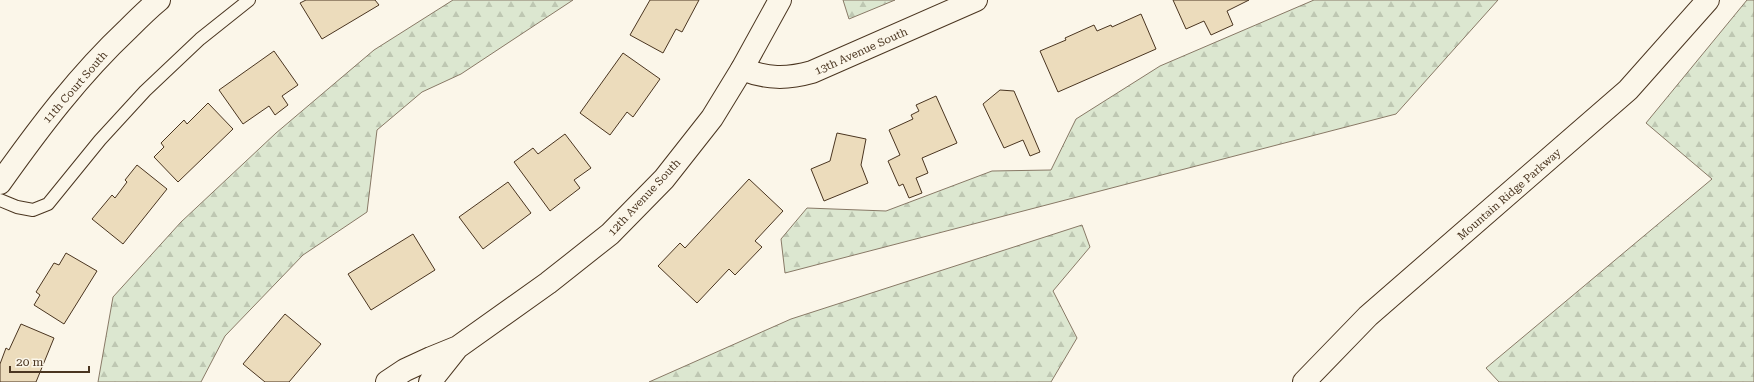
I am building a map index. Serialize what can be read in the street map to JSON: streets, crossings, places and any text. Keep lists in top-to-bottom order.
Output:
{
  "streets": {
    "street": [
      "13th Avenue South",
      "11th Court South",
      "Mountain Ridge Parkway",
      "12th Avenue South"
    ]
  },
  "crossings": [
    ["13th Avenue South", "12th Avenue South"]
  ],
  "scale_bar": "20 m"
}
